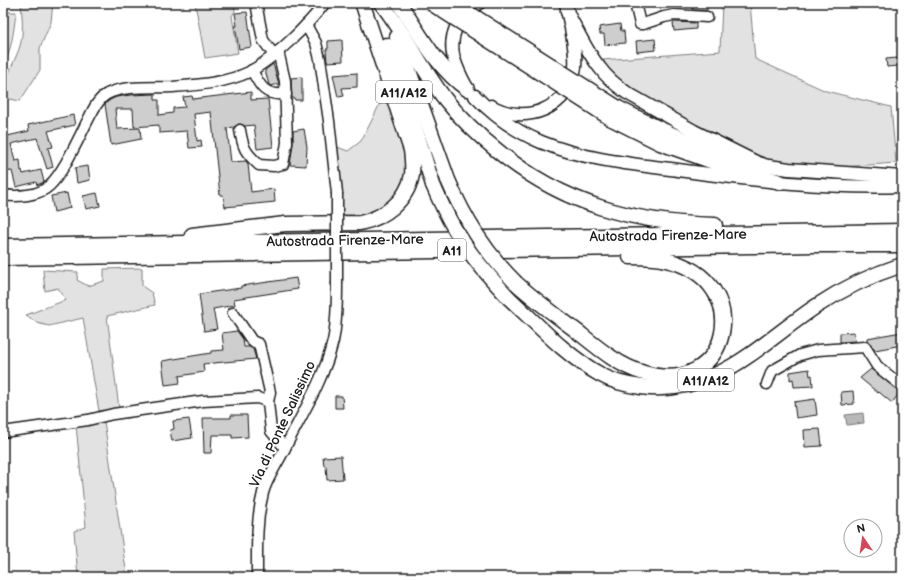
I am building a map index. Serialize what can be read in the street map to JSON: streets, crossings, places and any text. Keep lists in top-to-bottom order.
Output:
{
  "streets": {
    "highway": ["A11/A12", "Autostrada Firenze-Mare", "A11"],
    "street": ["Via di Ponte Salissimo"]
  },
  "crossings": [
    ["A11/A12", "Autostrada Firenze-Mare"]
  ],
  "north": "top"
}
